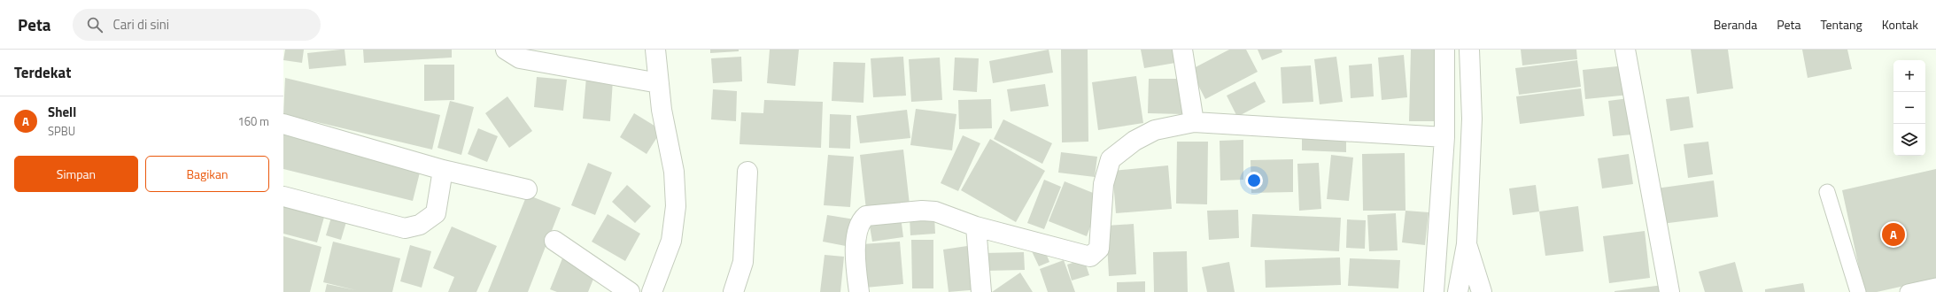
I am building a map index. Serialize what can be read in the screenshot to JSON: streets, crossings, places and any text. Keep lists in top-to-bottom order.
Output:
{
  "page": {
    "header": "Peta",
    "search": "Cari di sini",
    "nav": [
      "Beranda",
      "Peta",
      "Tentang",
      "Kontak"
    ],
    "heading": "Terdekat",
    "map_buttons": ["+", "−"],
    "list": [
      {
        "mark": "A",
        "name": "Shell",
        "note": "SPBU",
        "value": "160 m"
      }
    ],
    "buttons": ["Simpan", "Bagikan"],
    "pins": "A"
  }
}
